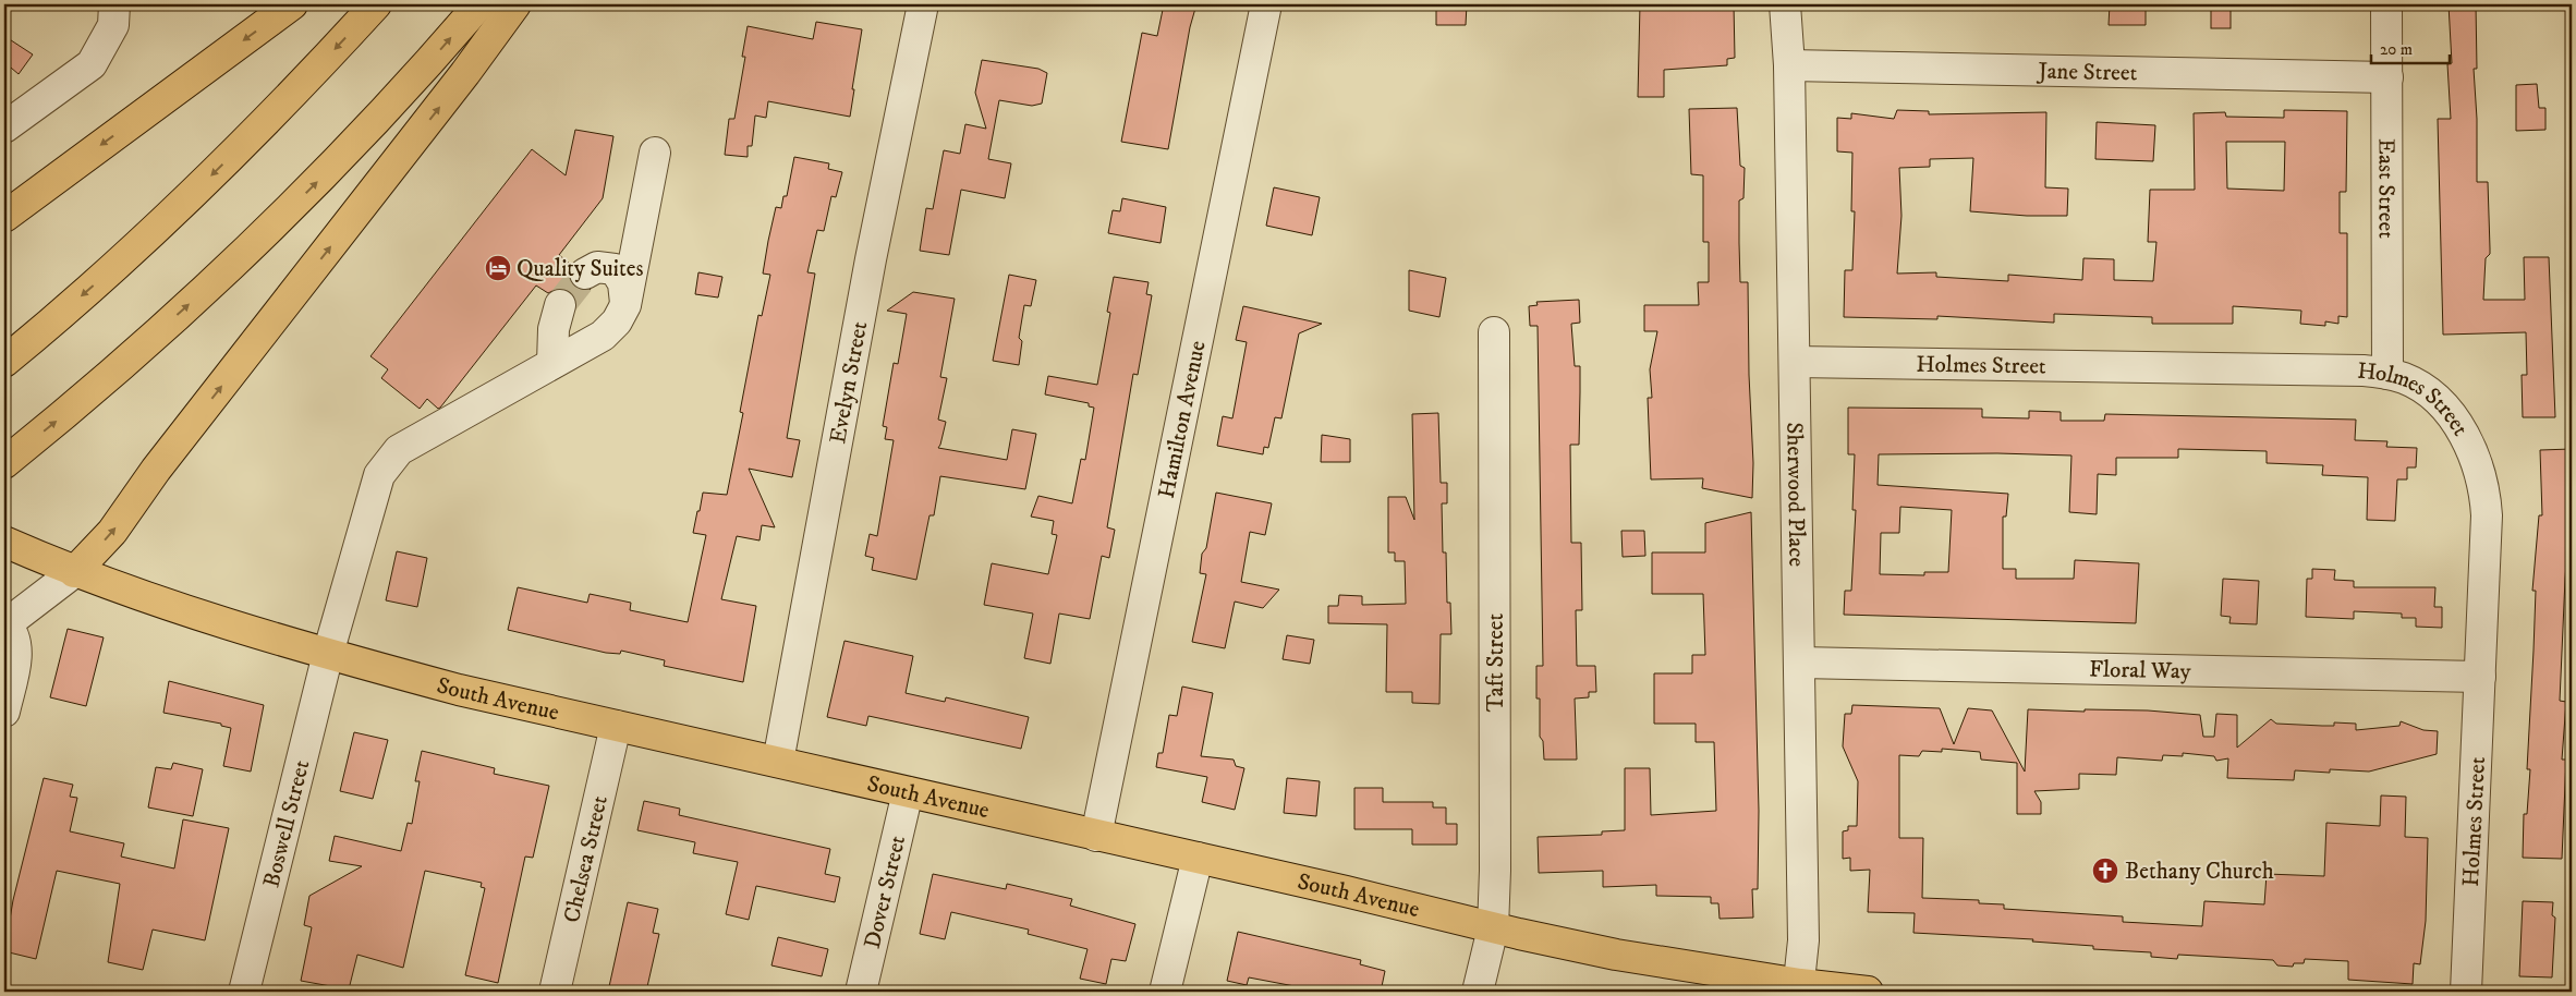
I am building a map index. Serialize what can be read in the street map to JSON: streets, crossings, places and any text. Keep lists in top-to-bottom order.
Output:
{
  "streets": {
    "main road": ["South Avenue"],
    "street": [
      "Jane Street",
      "East Street",
      "Holmes Street",
      "Evelyn Street",
      "Hamilton Avenue",
      "Sherwood Place",
      "Taft Street",
      "Floral Way",
      "Boswell Street",
      "Chelsea Street",
      "Dover Street"
    ]
  },
  "crossings": [
    ["Jane Street", "East Street"],
    ["Jane Street", "Sherwood Place"],
    ["East Street", "Holmes Street"],
    ["Holmes Street", "Sherwood Place"],
    ["Holmes Street", "Floral Way"],
    ["Evelyn Street", "South Avenue"],
    ["Hamilton Avenue", "South Avenue"],
    ["Sherwood Place", "Floral Way"],
    ["Sherwood Place", "South Avenue"],
    ["Taft Street", "South Avenue"],
    ["South Avenue", "Boswell Street"],
    ["South Avenue", "Chelsea Street"],
    ["South Avenue", "Dover Street"]
  ],
  "places": {
    "hotel": ["Quality Suites"],
    "church": ["Bethany Church"]
  },
  "scale_bar": "20 m"
}
